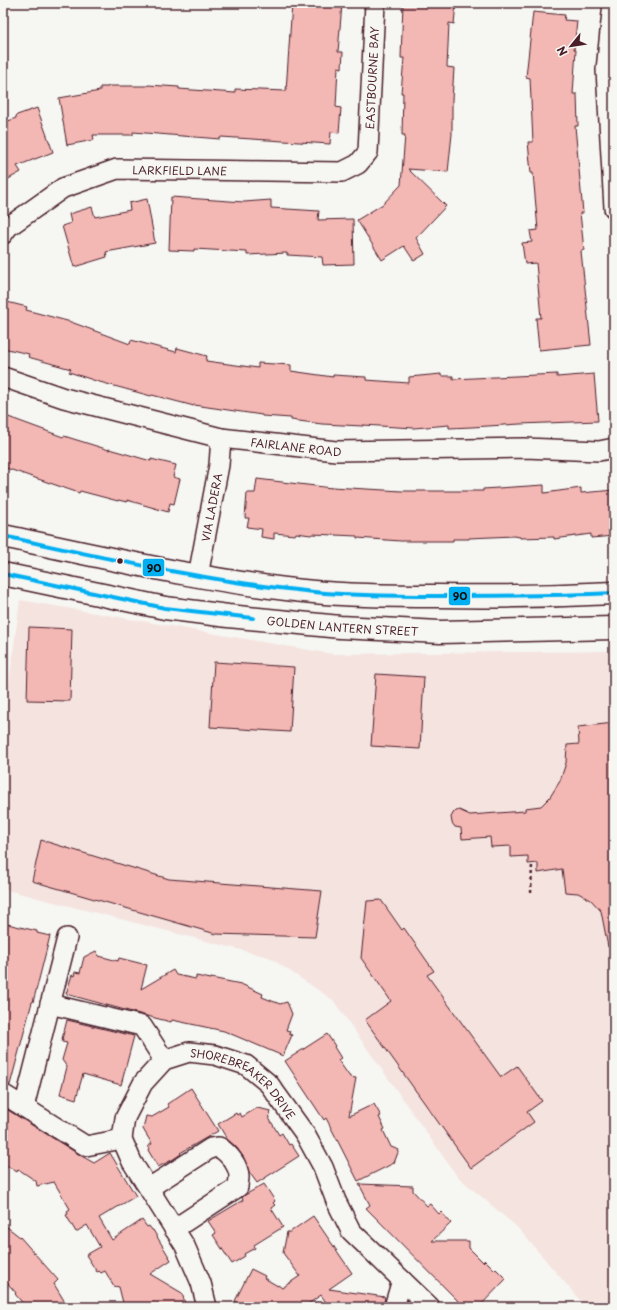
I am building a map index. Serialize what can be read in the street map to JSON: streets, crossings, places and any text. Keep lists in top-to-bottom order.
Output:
{
  "streets": {
    "main road": ["GOLDEN LANTERN STREET"],
    "street": [
      "EASTBOURNE BAY",
      "LARKFIELD LANE",
      "FAIRLANE ROAD",
      "VIA LADERA",
      "SHOREBREAKER DRIVE"
    ]
  },
  "crossings": [
    ["EASTBOURNE BAY", "LARKFIELD LANE"],
    ["FAIRLANE ROAD", "VIA LADERA"]
  ],
  "lines": ["transit line 90"],
  "north": "bottom left"
}
